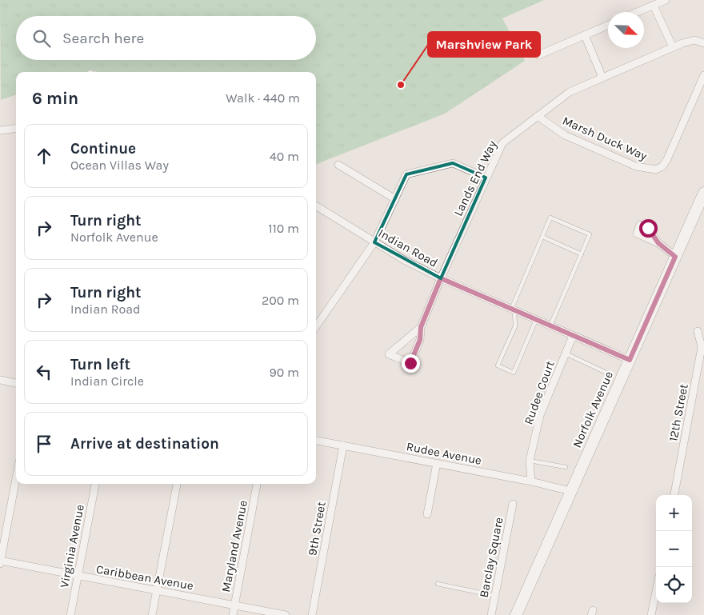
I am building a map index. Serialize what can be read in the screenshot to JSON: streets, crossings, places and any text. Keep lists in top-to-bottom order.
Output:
{
  "streets": {
    "main road": ["Norfolk Avenue"],
    "street": [
      "Marsh Duck Way",
      "Lands End Way",
      "Indian Road",
      "Rudee Court",
      "12th Street",
      "Rudee Avenue",
      "9th Street",
      "Virginia Avenue",
      "Maryland Avenue",
      "Barclay Square",
      "Caribbean Avenue"
    ]
  },
  "crossings": [
    ["Marsh Duck Way", "Lands End Way"],
    ["Lands End Way", "Indian Road"],
    ["Indian Road", "Rudee Court"],
    ["Indian Road", "Norfolk Avenue"],
    ["Rudee Court", "Rudee Avenue"],
    ["Norfolk Avenue", "Rudee Avenue"],
    ["Rudee Avenue", "9th Street"],
    ["Virginia Avenue", "Caribbean Avenue"],
    ["Maryland Avenue", "Caribbean Avenue"]
  ],
  "places": ["Marshview Park"],
  "north": "bottom right",
  "page": {
    "search": "Search here",
    "heading": ["6 min", "Walk · 440 m"],
    "list": [
      ["Continue", "Ocean Villas Way", "40 m"],
      ["Turn right", "Norfolk Avenue", "110 m"],
      ["Turn right", "Indian Road", "200 m"],
      ["Turn left", "Indian Circle", "90 m"],
      "Arrive at destination"
    ],
    "map_buttons": ["+", "−"]
  }
}
